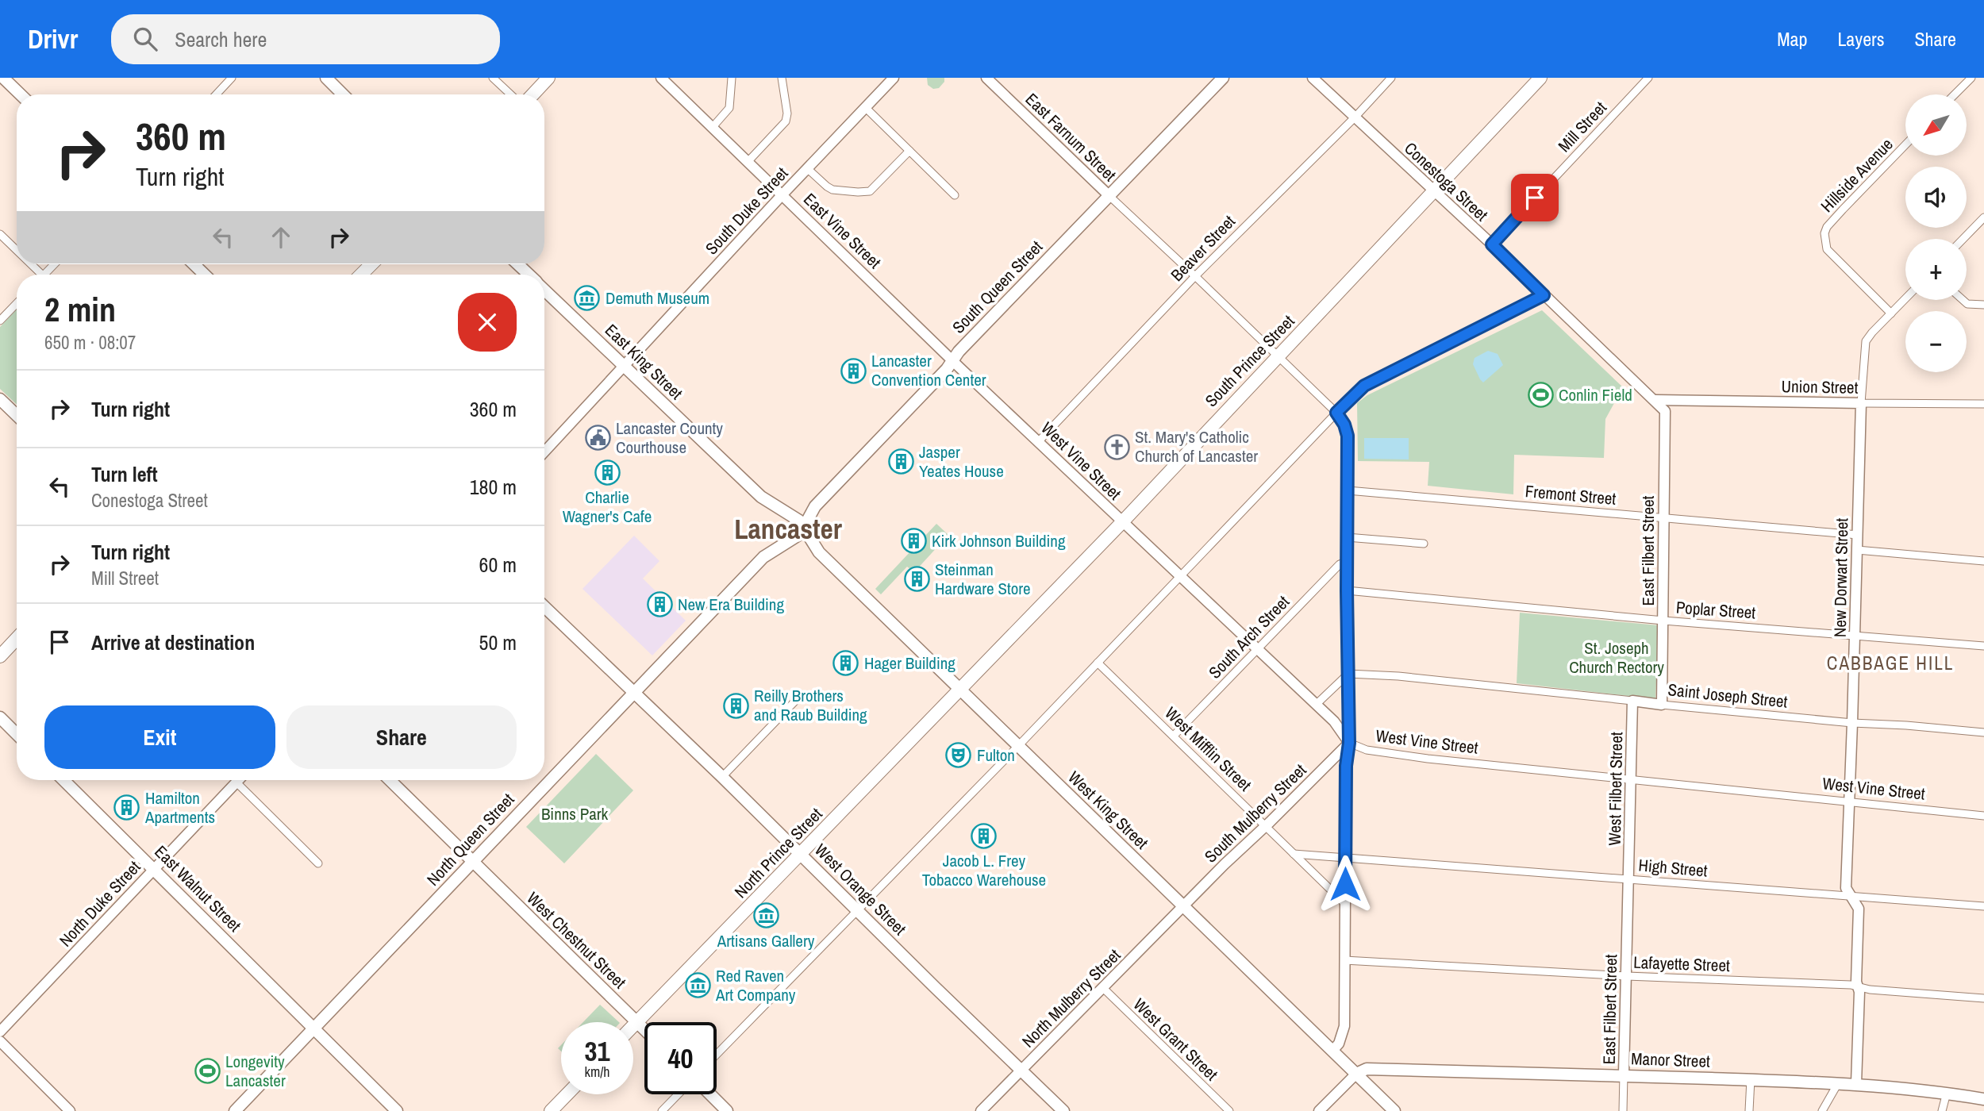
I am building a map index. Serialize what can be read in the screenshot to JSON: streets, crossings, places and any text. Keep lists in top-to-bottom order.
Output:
{
  "streets": {
    "highway": ["South Prince Street", "North Prince Street"],
    "main road": [
      "South Queen Street",
      "East King Street",
      "West King Street",
      "North Queen Street",
      "East Walnut Street",
      "West Orange Street",
      "West Chestnut Street",
      "Manor Street"
    ],
    "street": [
      "Mill Street",
      "East Farnum Street",
      "Hillside Avenue",
      "Conestoga Street",
      "South Duke Street",
      "East Vine Street",
      "Beaver Street",
      "Union Street",
      "West Vine Street",
      "Fremont Street",
      "East Filbert Street",
      "New Dorwart Street",
      "Poplar Street",
      "South Arch Street",
      "Saint Joseph Street",
      "West Mifflin Street",
      "West Filbert Street",
      "South Mulberry Street",
      "High Street",
      "North Duke Street",
      "Lafayette Street",
      "North Mulberry Street",
      "West Grant Street"
    ]
  },
  "crossings": [
    ["Mill Street", "Conestoga Street"],
    ["East Farnum Street", "South Queen Street"],
    ["Hillside Avenue", "New Dorwart Street"],
    ["Conestoga Street", "Beaver Street"],
    ["Conestoga Street", "South Prince Street"],
    ["Conestoga Street", "Union Street"],
    ["Conestoga Street", "East Filbert Street"],
    ["South Duke Street", "East Vine Street"],
    ["South Duke Street", "East King Street"],
    ["East Vine Street", "South Queen Street"],
    ["East Vine Street", "West Vine Street"],
    ["Beaver Street", "West Vine Street"],
    ["South Queen Street", "East King Street"],
    ["South Queen Street", "West Vine Street"],
    ["South Queen Street", "West King Street"],
    ["South Queen Street", "North Queen Street"],
    ["South Prince Street", "West Vine Street"],
    ["South Prince Street", "West King Street"],
    ["South Prince Street", "North Prince Street"],
    ["East King Street", "West King Street"],
    ["East King Street", "North Queen Street"],
    ["Union Street", "East Filbert Street"],
    ["Union Street", "New Dorwart Street"],
    ["West Vine Street", "New Dorwart Street"],
    ["West Vine Street", "South Arch Street"],
    ["West Vine Street", "West Filbert Street"],
    ["West Vine Street", "South Mulberry Street"],
    ["Fremont Street", "East Filbert Street"],
    ["Fremont Street", "New Dorwart Street"],
    ["East Filbert Street", "Poplar Street"],
    ["East Filbert Street", "Saint Joseph Street"],
    ["East Filbert Street", "West Filbert Street"],
    ["East Filbert Street", "High Street"],
    ["East Filbert Street", "Lafayette Street"],
    ["East Filbert Street", "Manor Street"],
    ["New Dorwart Street", "Poplar Street"],
    ["New Dorwart Street", "Saint Joseph Street"],
    ["New Dorwart Street", "High Street"],
    ["New Dorwart Street", "Lafayette Street"],
    ["New Dorwart Street", "Manor Street"],
    ["South Arch Street", "West Mifflin Street"],
    ["Saint Joseph Street", "West Filbert Street"],
    ["West Mifflin Street", "South Mulberry Street"],
    ["West Mifflin Street", "High Street"],
    ["West Filbert Street", "High Street"],
    ["West King Street", "South Mulberry Street"],
    ["West King Street", "North Queen Street"],
    ["West King Street", "North Prince Street"],
    ["West King Street", "North Mulberry Street"],
    ["West King Street", "Manor Street"],
    ["South Mulberry Street", "North Mulberry Street"],
    ["North Queen Street", "East Walnut Street"],
    ["North Queen Street", "West Orange Street"],
    ["North Queen Street", "West Chestnut Street"],
    ["North Prince Street", "West Orange Street"],
    ["North Prince Street", "West Chestnut Street"],
    ["East Walnut Street", "North Duke Street"],
    ["West Orange Street", "North Mulberry Street"],
    ["North Mulberry Street", "West Grant Street"]
  ],
  "districts": ["Lancaster", "CABBAGE HILL"],
  "parks": ["St. Joseph Church Rectory", "Binns Park"],
  "places": {
    "museum": ["Demuth Museum", "Artisans Gallery", "Red Raven Art Company"],
    "building": [
      "Lancaster Convention Center",
      "Jasper Yeates House",
      "Charlie Wagner's Cafe",
      "Kirk Johnson Building",
      "Steinman Hardware Store",
      "New Era Building",
      "Hager Building",
      "Reilly Brothers and Raub Building",
      "Hamilton Apartments",
      "Jacob L. Frey Tobacco Warehouse"
    ],
    "sports": ["Conlin Field", "Longevity Lancaster"],
    "public building": ["Lancaster County Courthouse"],
    "church": ["St. Mary's Catholic Church of Lancaster"],
    "theatre": ["Fulton"]
  },
  "north": "bottom left",
  "page": {
    "header": "Drivr",
    "search": "Search here",
    "nav": ["Map", "Layers", "Share"],
    "map_buttons": ["+", "−"],
    "turn": ["360 m", "Turn right"],
    "heading": ["2 min", "650 m · 08:07"],
    "list": [
      {
        "name": "Turn right",
        "value": "360 m"
      },
      {
        "name": "Turn left",
        "note": "Conestoga Street",
        "value": "180 m"
      },
      {
        "name": "Turn right",
        "note": "Mill Street",
        "value": "60 m"
      },
      {
        "name": "Arrive at destination",
        "value": "50 m"
      }
    ],
    "buttons": ["Exit", "Share"],
    "speed": "31 km/h",
    "limit": "40"
  }
}
